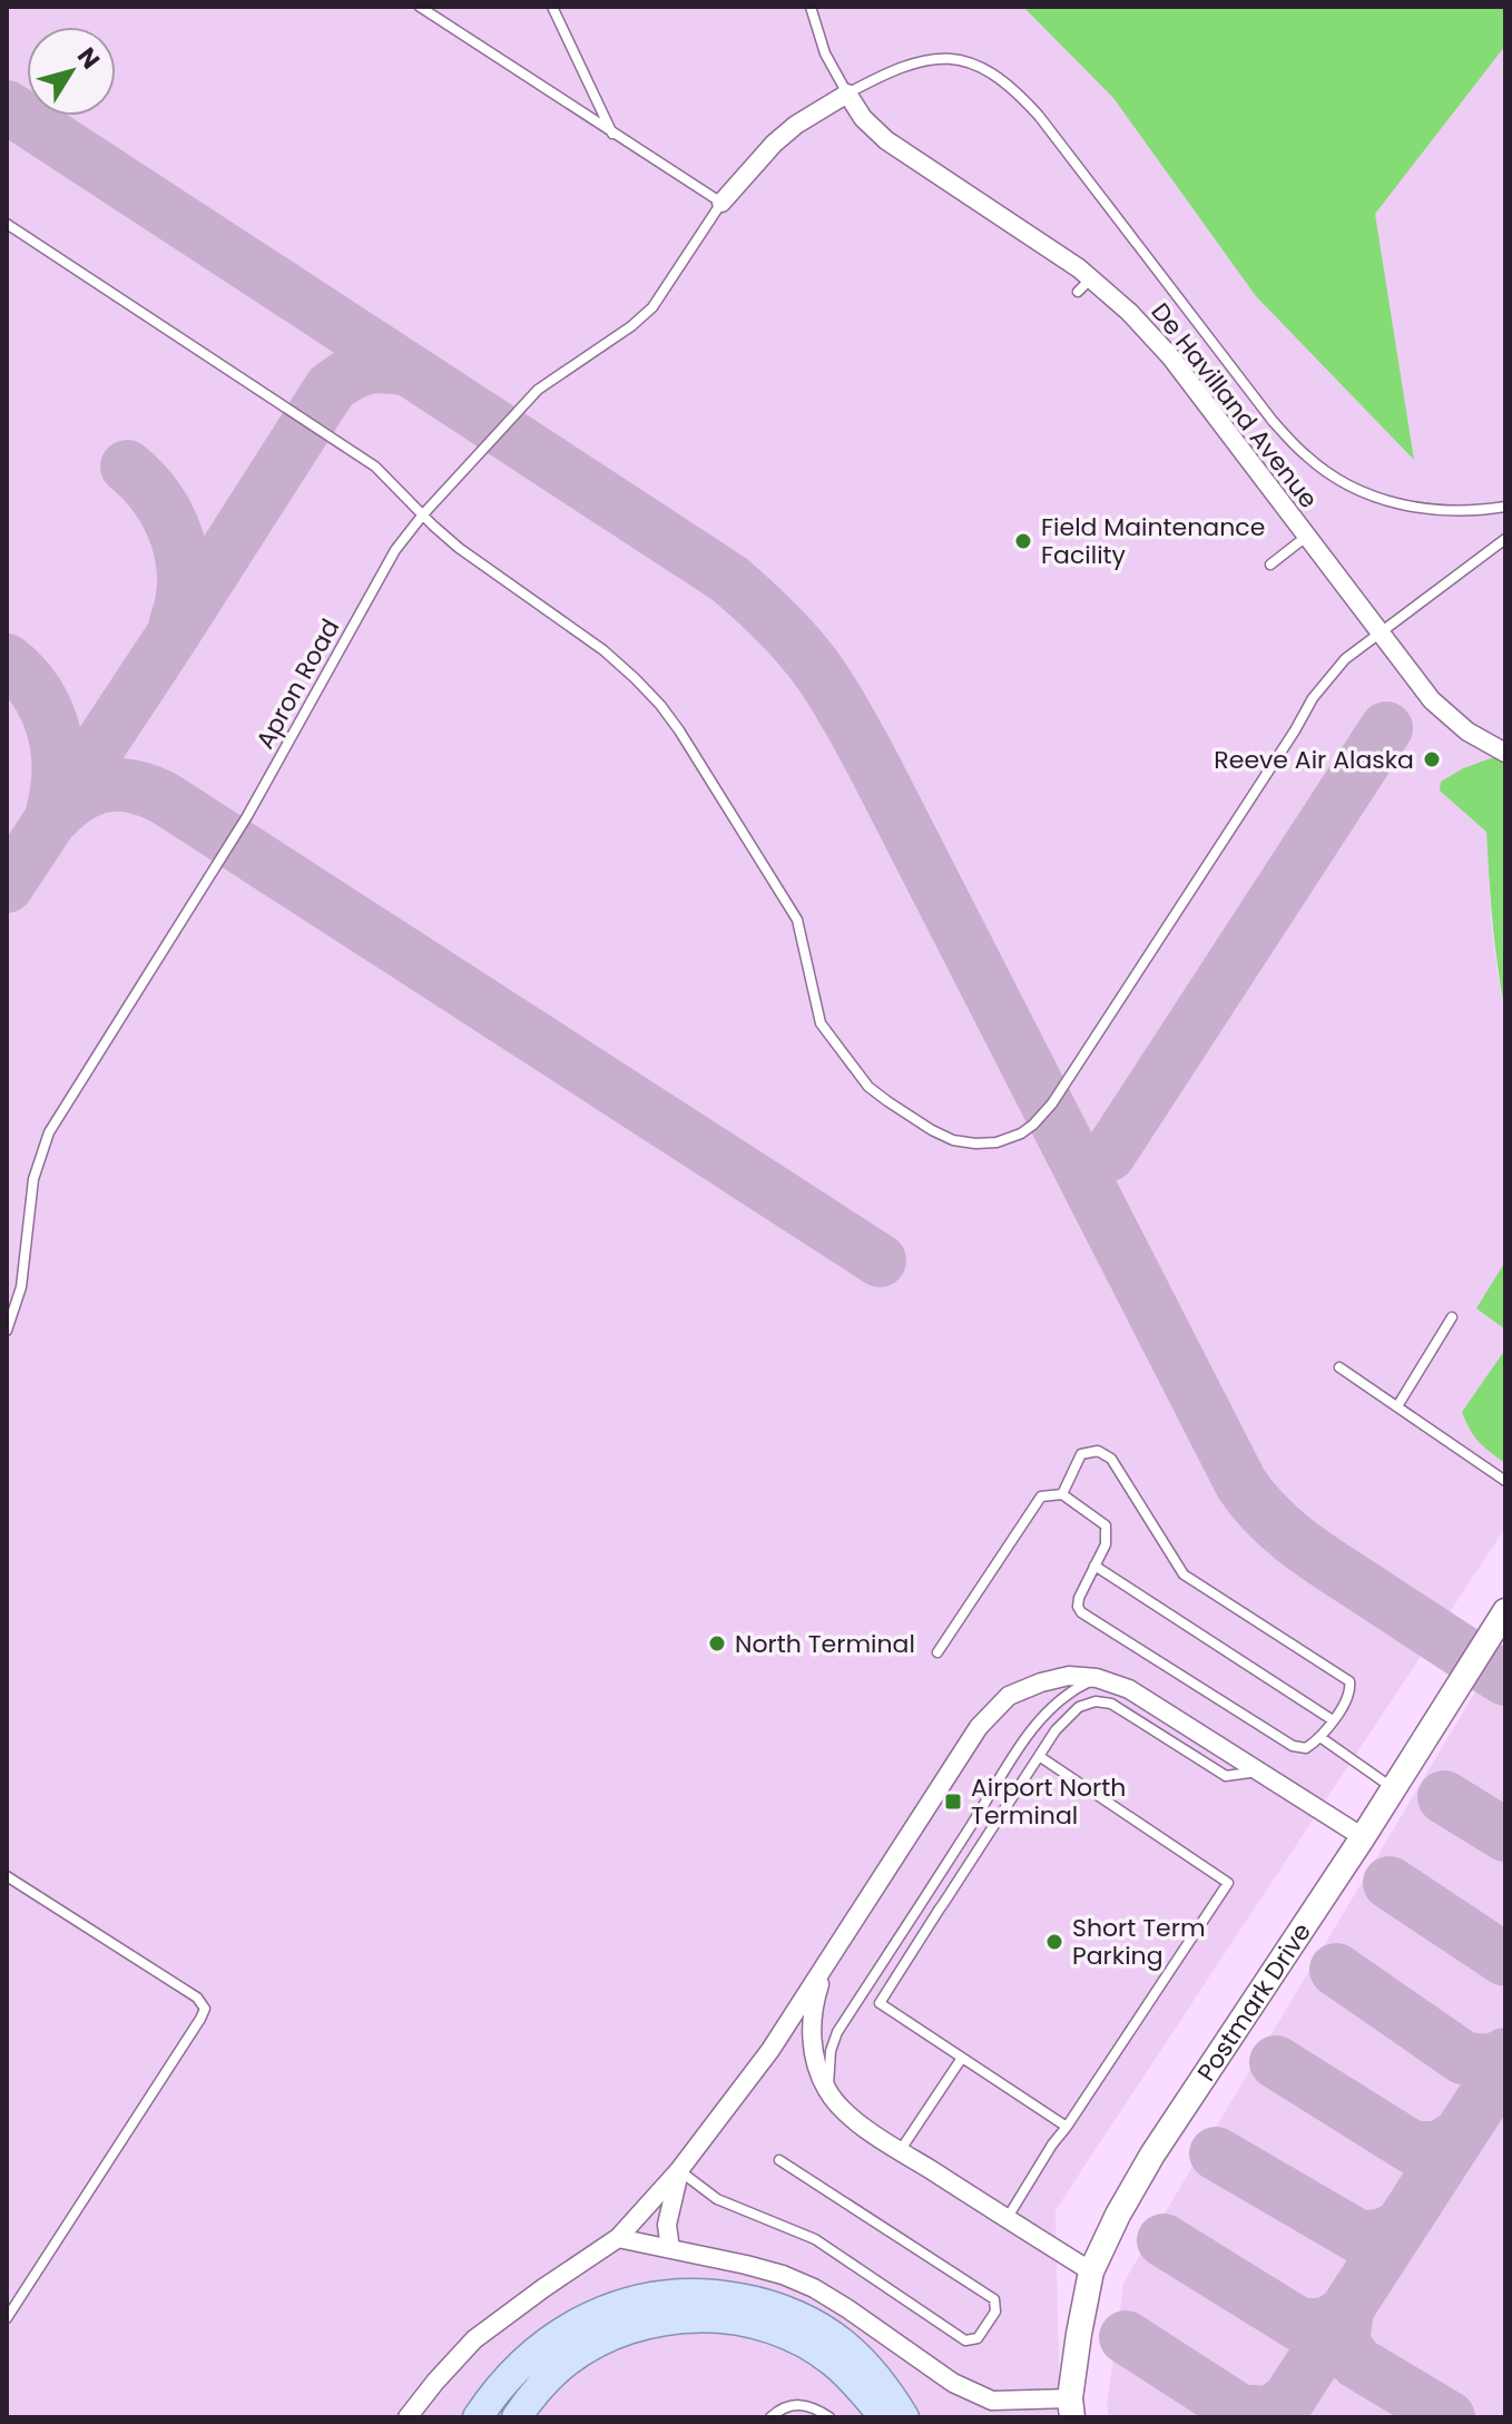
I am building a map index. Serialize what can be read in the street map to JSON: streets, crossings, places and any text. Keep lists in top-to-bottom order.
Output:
{
  "streets": {
    "street": ["De Havilland Avenue", "Postmark Drive"],
    "lane": ["Apron Road"]
  },
  "places": {
    "other": [
      "Field Maintenance Facility",
      "Reeve Air Alaska",
      "North Terminal",
      "Short Term Parking"
    ],
    "transit": ["Airport North Terminal"]
  },
  "north": "top right"
}
